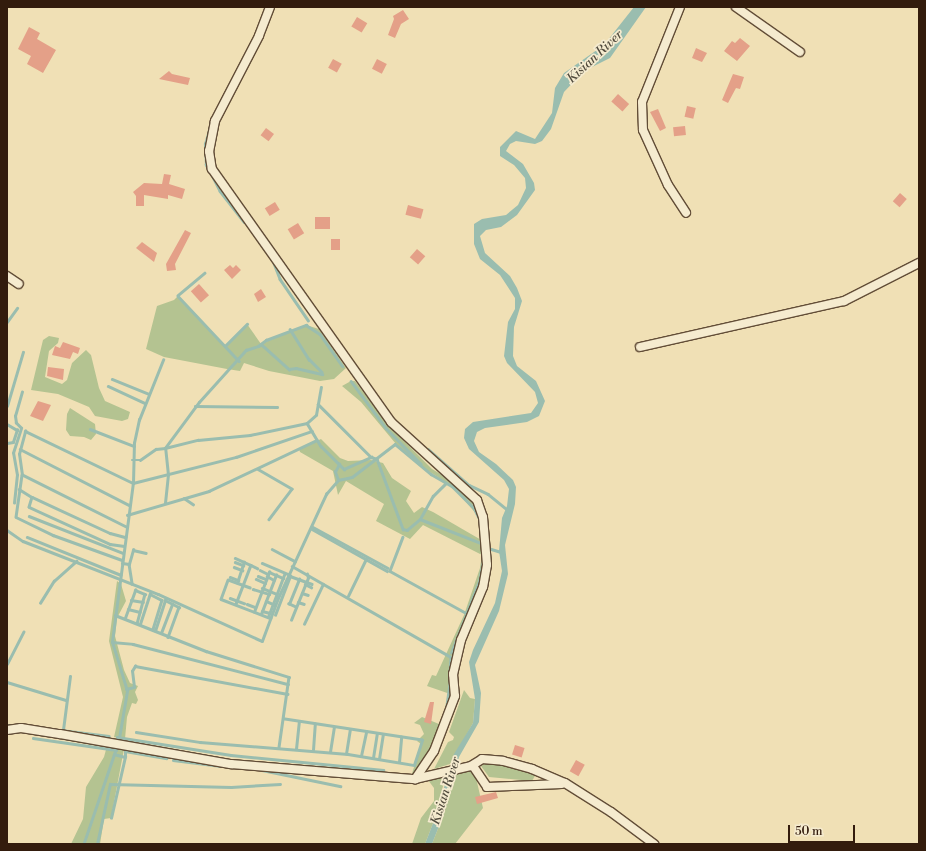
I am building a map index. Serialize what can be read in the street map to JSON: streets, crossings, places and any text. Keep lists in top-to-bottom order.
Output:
{
  "water": ["Kisian River"],
  "scale_bar": "50 m"
}
